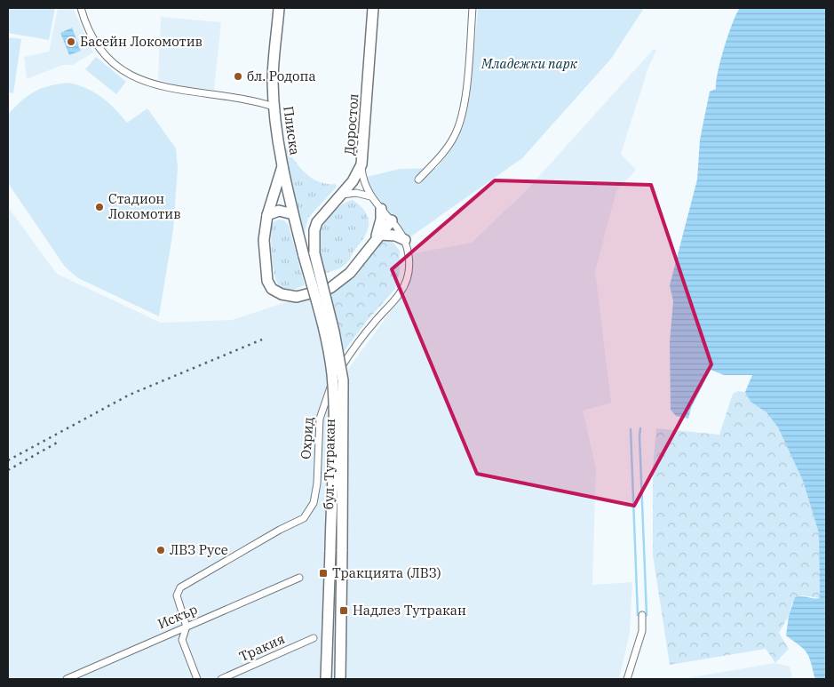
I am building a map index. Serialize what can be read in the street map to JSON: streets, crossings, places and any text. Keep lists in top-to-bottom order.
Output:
{
  "streets": {
    "main road": ["Доростол", "Плиска", "бул. Тутракан"],
    "street": ["Охрид", "Искър", "Тракия"]
  },
  "crossings": [
    ["Доростол", "бул. Тутракан"],
    ["Плиска", "бул. Тутракан"],
    ["Охрид", "Искър"]
  ],
  "parks": ["Младежки парк"],
  "places": {
    "other": [
      "Басейн Локомотив",
      "бл. Родопа",
      "Стадион Локомотив",
      "ЛВЗ Русе"
    ],
    "transit": ["Тракцията (ЛВЗ)", "Надлез Тутракан"]
  }
}
